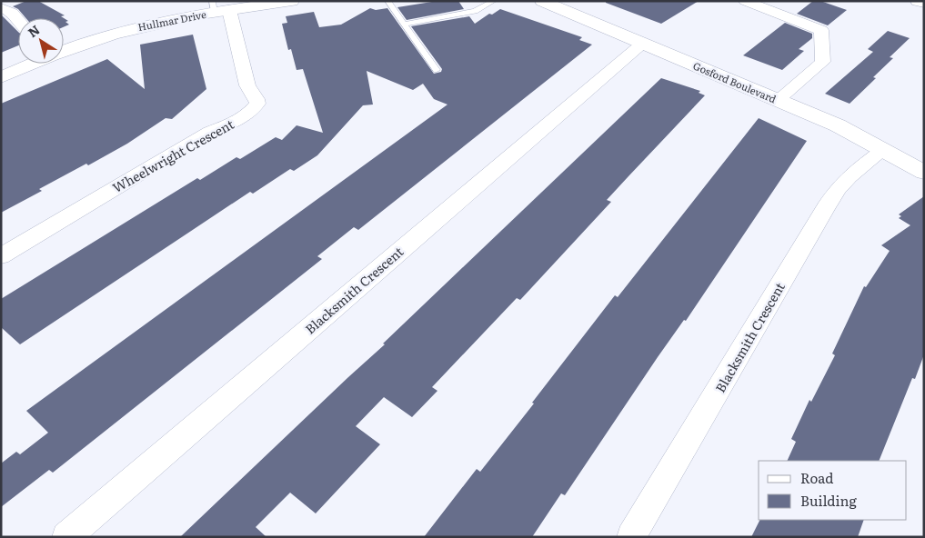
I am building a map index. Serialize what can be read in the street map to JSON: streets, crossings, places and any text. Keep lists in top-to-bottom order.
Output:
{
  "streets": {
    "street": [
      "Hullmar Drive",
      "Gosford Boulevard",
      "Wheelwright Crescent",
      "Blacksmith Crescent"
    ]
  },
  "crossings": [
    ["Hullmar Drive", "Wheelwright Crescent"],
    ["Gosford Boulevard", "Blacksmith Crescent"]
  ],
  "legend": ["Road", "Building"],
  "north": "top left"
}
